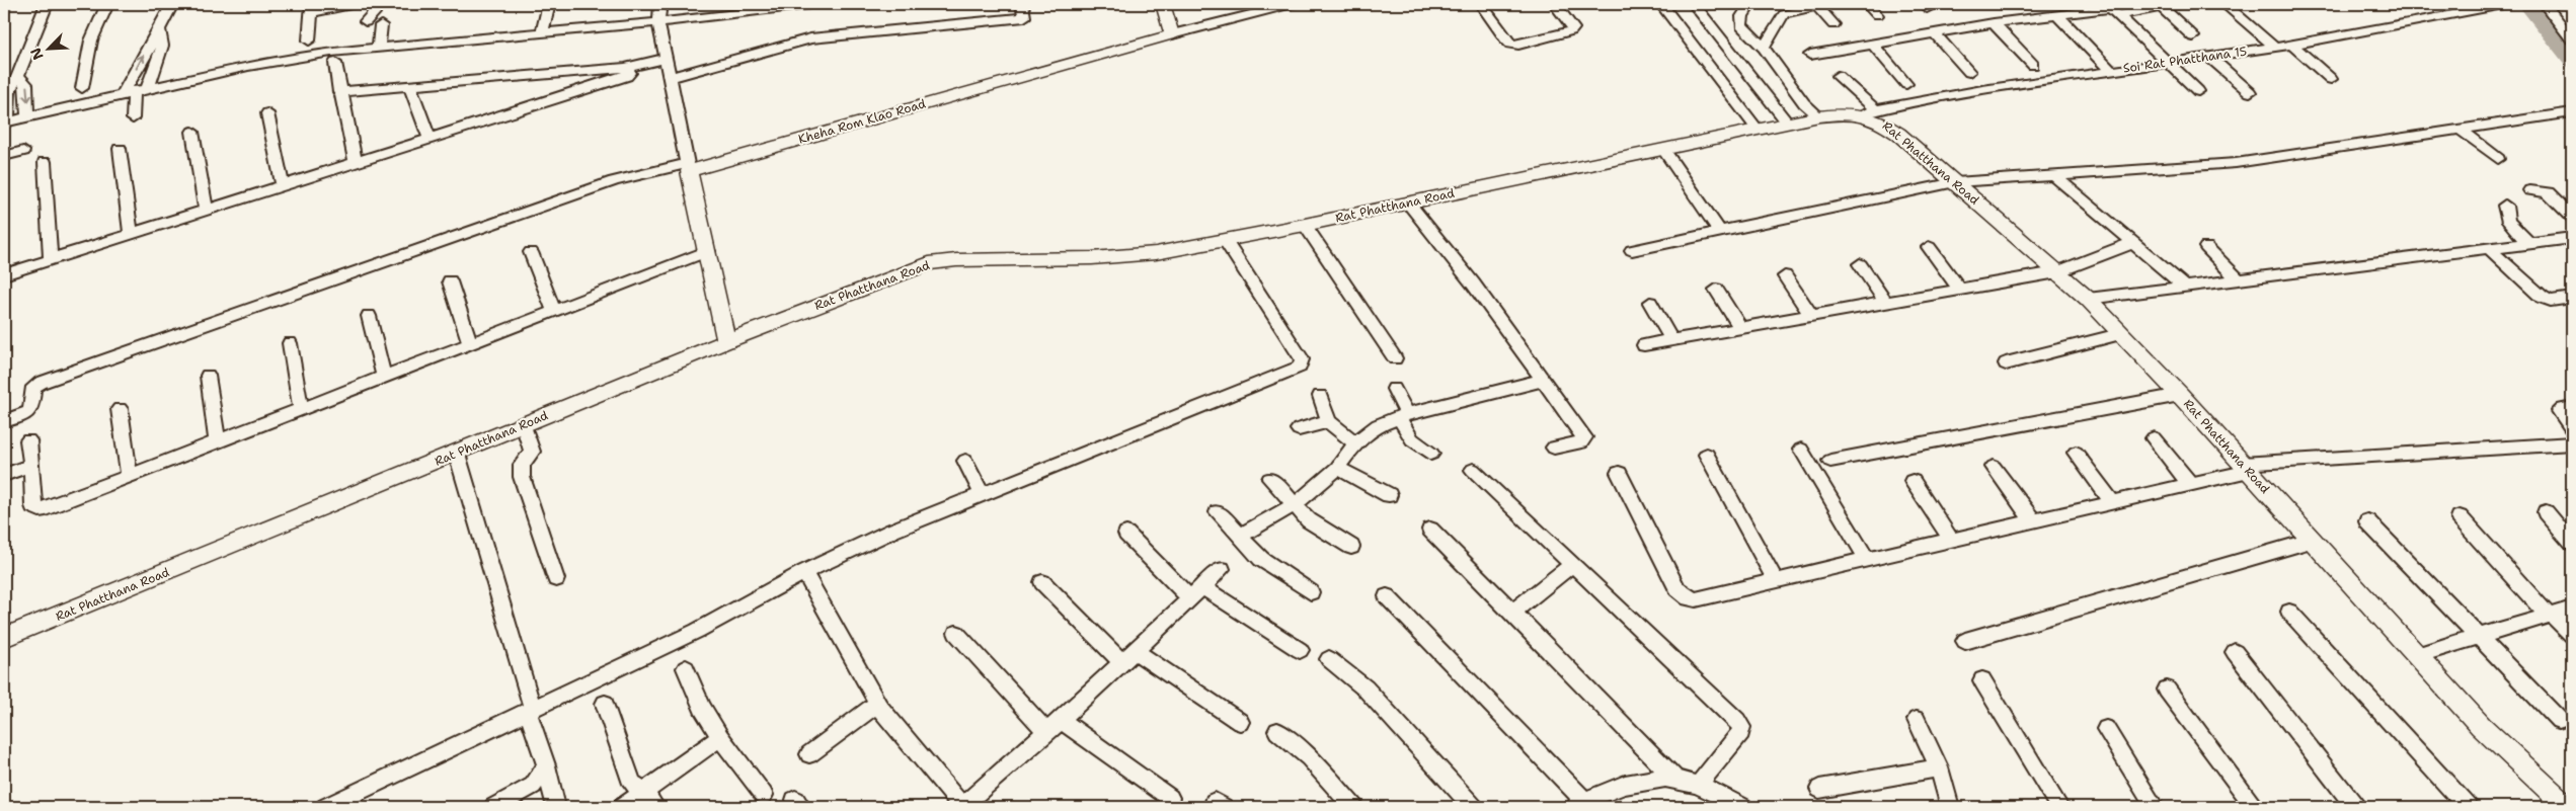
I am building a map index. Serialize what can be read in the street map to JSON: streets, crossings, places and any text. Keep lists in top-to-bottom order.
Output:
{
  "streets": {
    "street": ["Soi Rat Phatthana 15", "Kheha Rom Klao Road", "Rat Phatthana Road"]
  },
  "crossings": [
    ["Soi Rat Phatthana 15", "Rat Phatthana Road"]
  ],
  "north": "bottom left"
}
